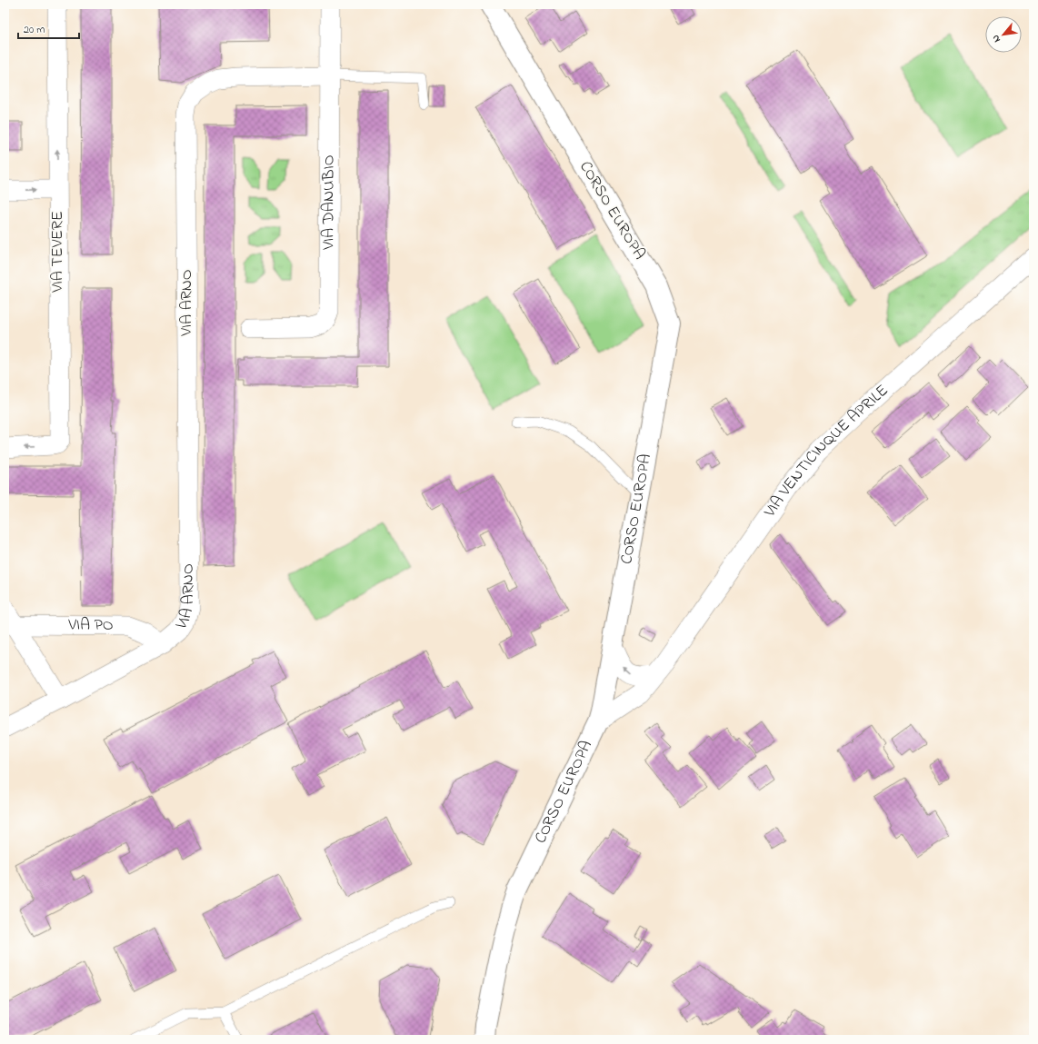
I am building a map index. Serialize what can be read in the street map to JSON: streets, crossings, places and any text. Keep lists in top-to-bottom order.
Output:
{
  "streets": {
    "main road": ["CORSO EUROPA"],
    "street": [
      "VIA DANUBIO",
      "VIA TEVERE",
      "VIA ARNO",
      "VIA VENTICINQUE APRILE",
      "VIA PO"
    ]
  },
  "crossings": [
    ["VIA DANUBIO", "VIA ARNO"],
    ["CORSO EUROPA", "VIA VENTICINQUE APRILE"],
    ["VIA ARNO", "VIA PO"]
  ],
  "scale_bar": "20 m",
  "north": "bottom left"
}
